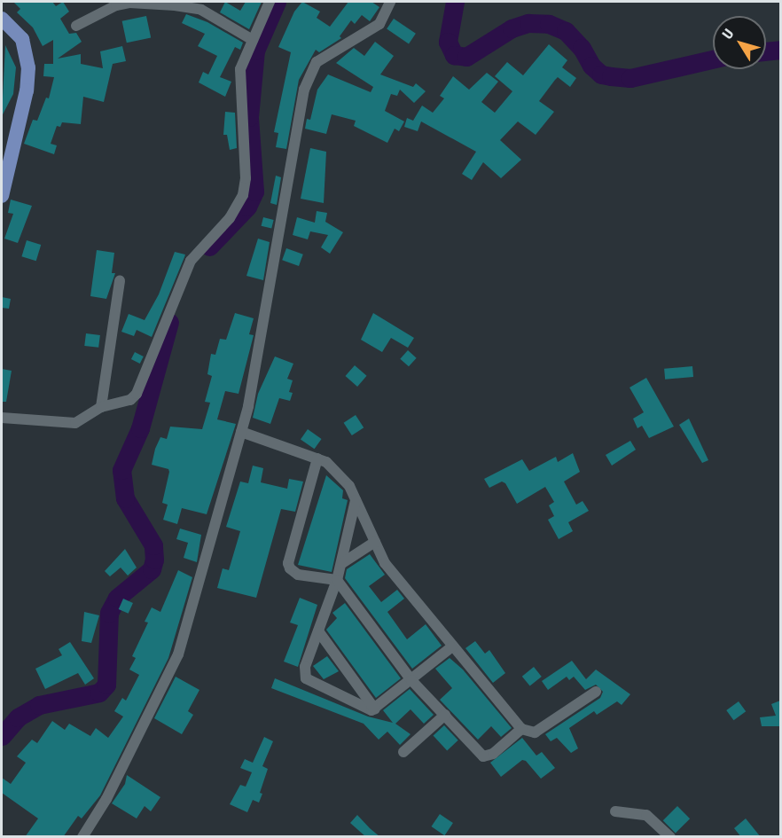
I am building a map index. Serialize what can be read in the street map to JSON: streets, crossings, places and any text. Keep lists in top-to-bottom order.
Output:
{
  "north": "top left"
}
